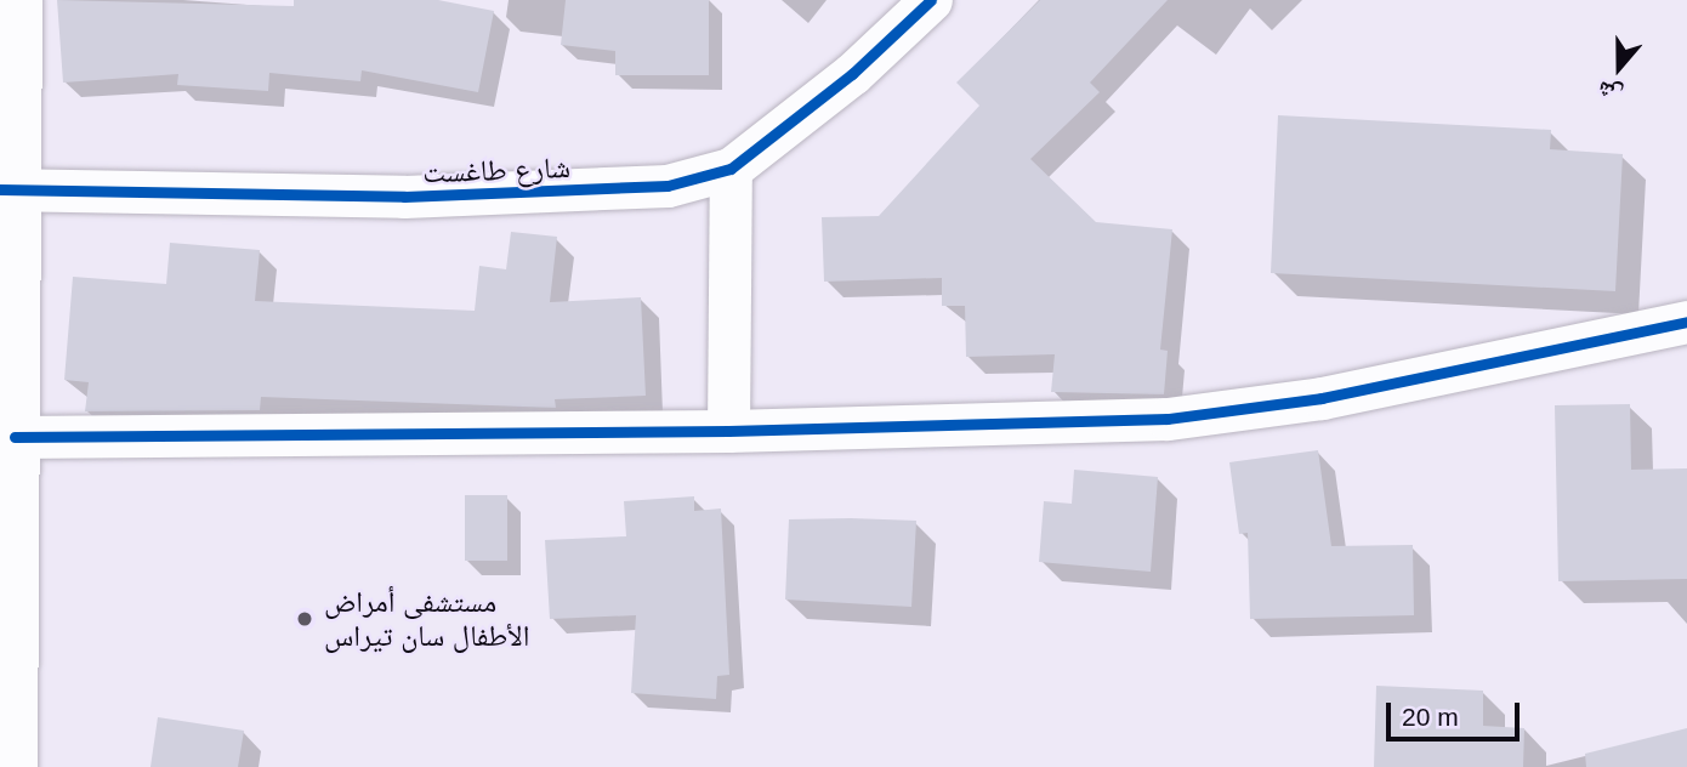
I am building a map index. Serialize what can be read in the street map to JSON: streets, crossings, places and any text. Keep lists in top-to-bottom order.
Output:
{
  "streets": {
    "street": ["شارع طاغست"]
  },
  "places": ["مستشفى أمراض الأطفال سان تيراس"],
  "scale_bar": "20 m",
  "north": "bottom"
}
